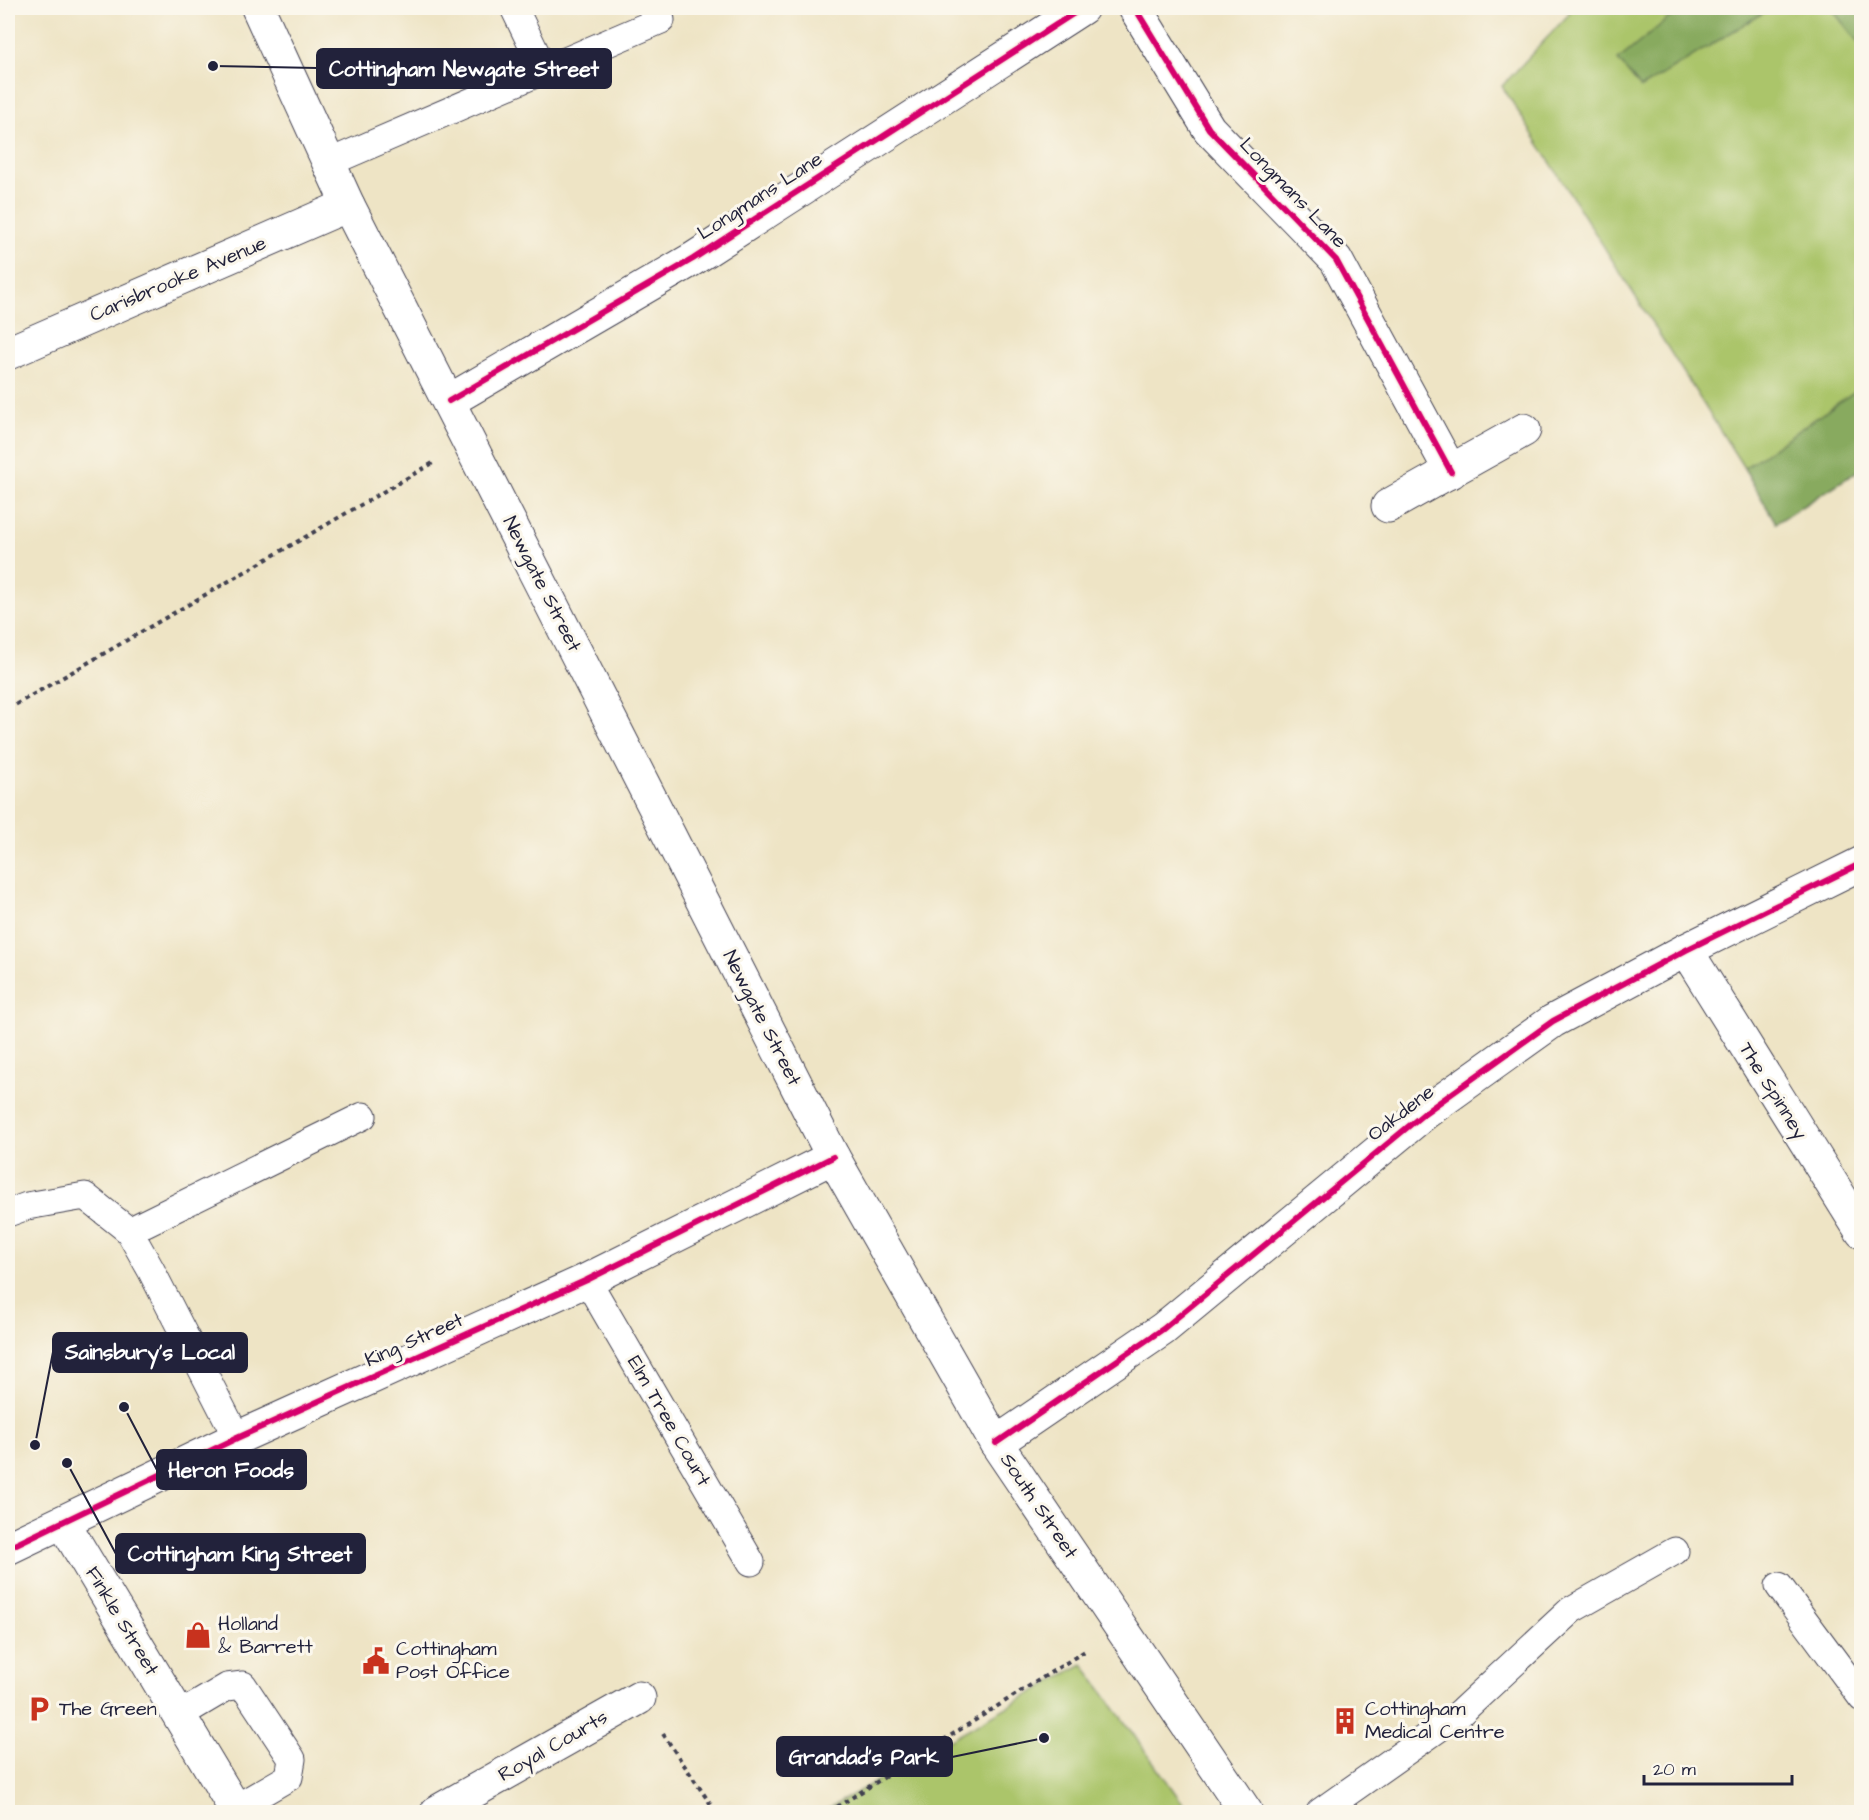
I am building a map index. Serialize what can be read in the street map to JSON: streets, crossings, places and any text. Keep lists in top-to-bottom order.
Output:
{
  "streets": {
    "street": [
      "Longmans Lane",
      "Carisbrooke Avenue",
      "Newgate Street",
      "The Spinney",
      "Oakdene",
      "King Street",
      "South Street",
      "Finkle Street",
      "Royal Courts"
    ],
    "lane": ["Elm Tree Court"]
  },
  "crossings": [
    ["Longmans Lane", "Newgate Street"],
    ["Carisbrooke Avenue", "Newgate Street"],
    ["Newgate Street", "King Street"],
    ["Newgate Street", "South Street"],
    ["The Spinney", "Oakdene"],
    ["Oakdene", "South Street"],
    ["King Street", "Elm Tree Court"],
    ["King Street", "South Street"],
    ["King Street", "Finkle Street"]
  ],
  "places": {
    "other": [
      "Cottingham Newgate Street",
      "Heron Foods",
      "Sainsbury's Local",
      "Cottingham King Street",
      "Grandad's Park"
    ],
    "shop": ["Holland & Barrett"],
    "public building": ["Cottingham Post Office"],
    "parking": ["The Green"],
    "building": ["Cottingham Medical Centre"]
  },
  "scale_bar": "20 m"
}
